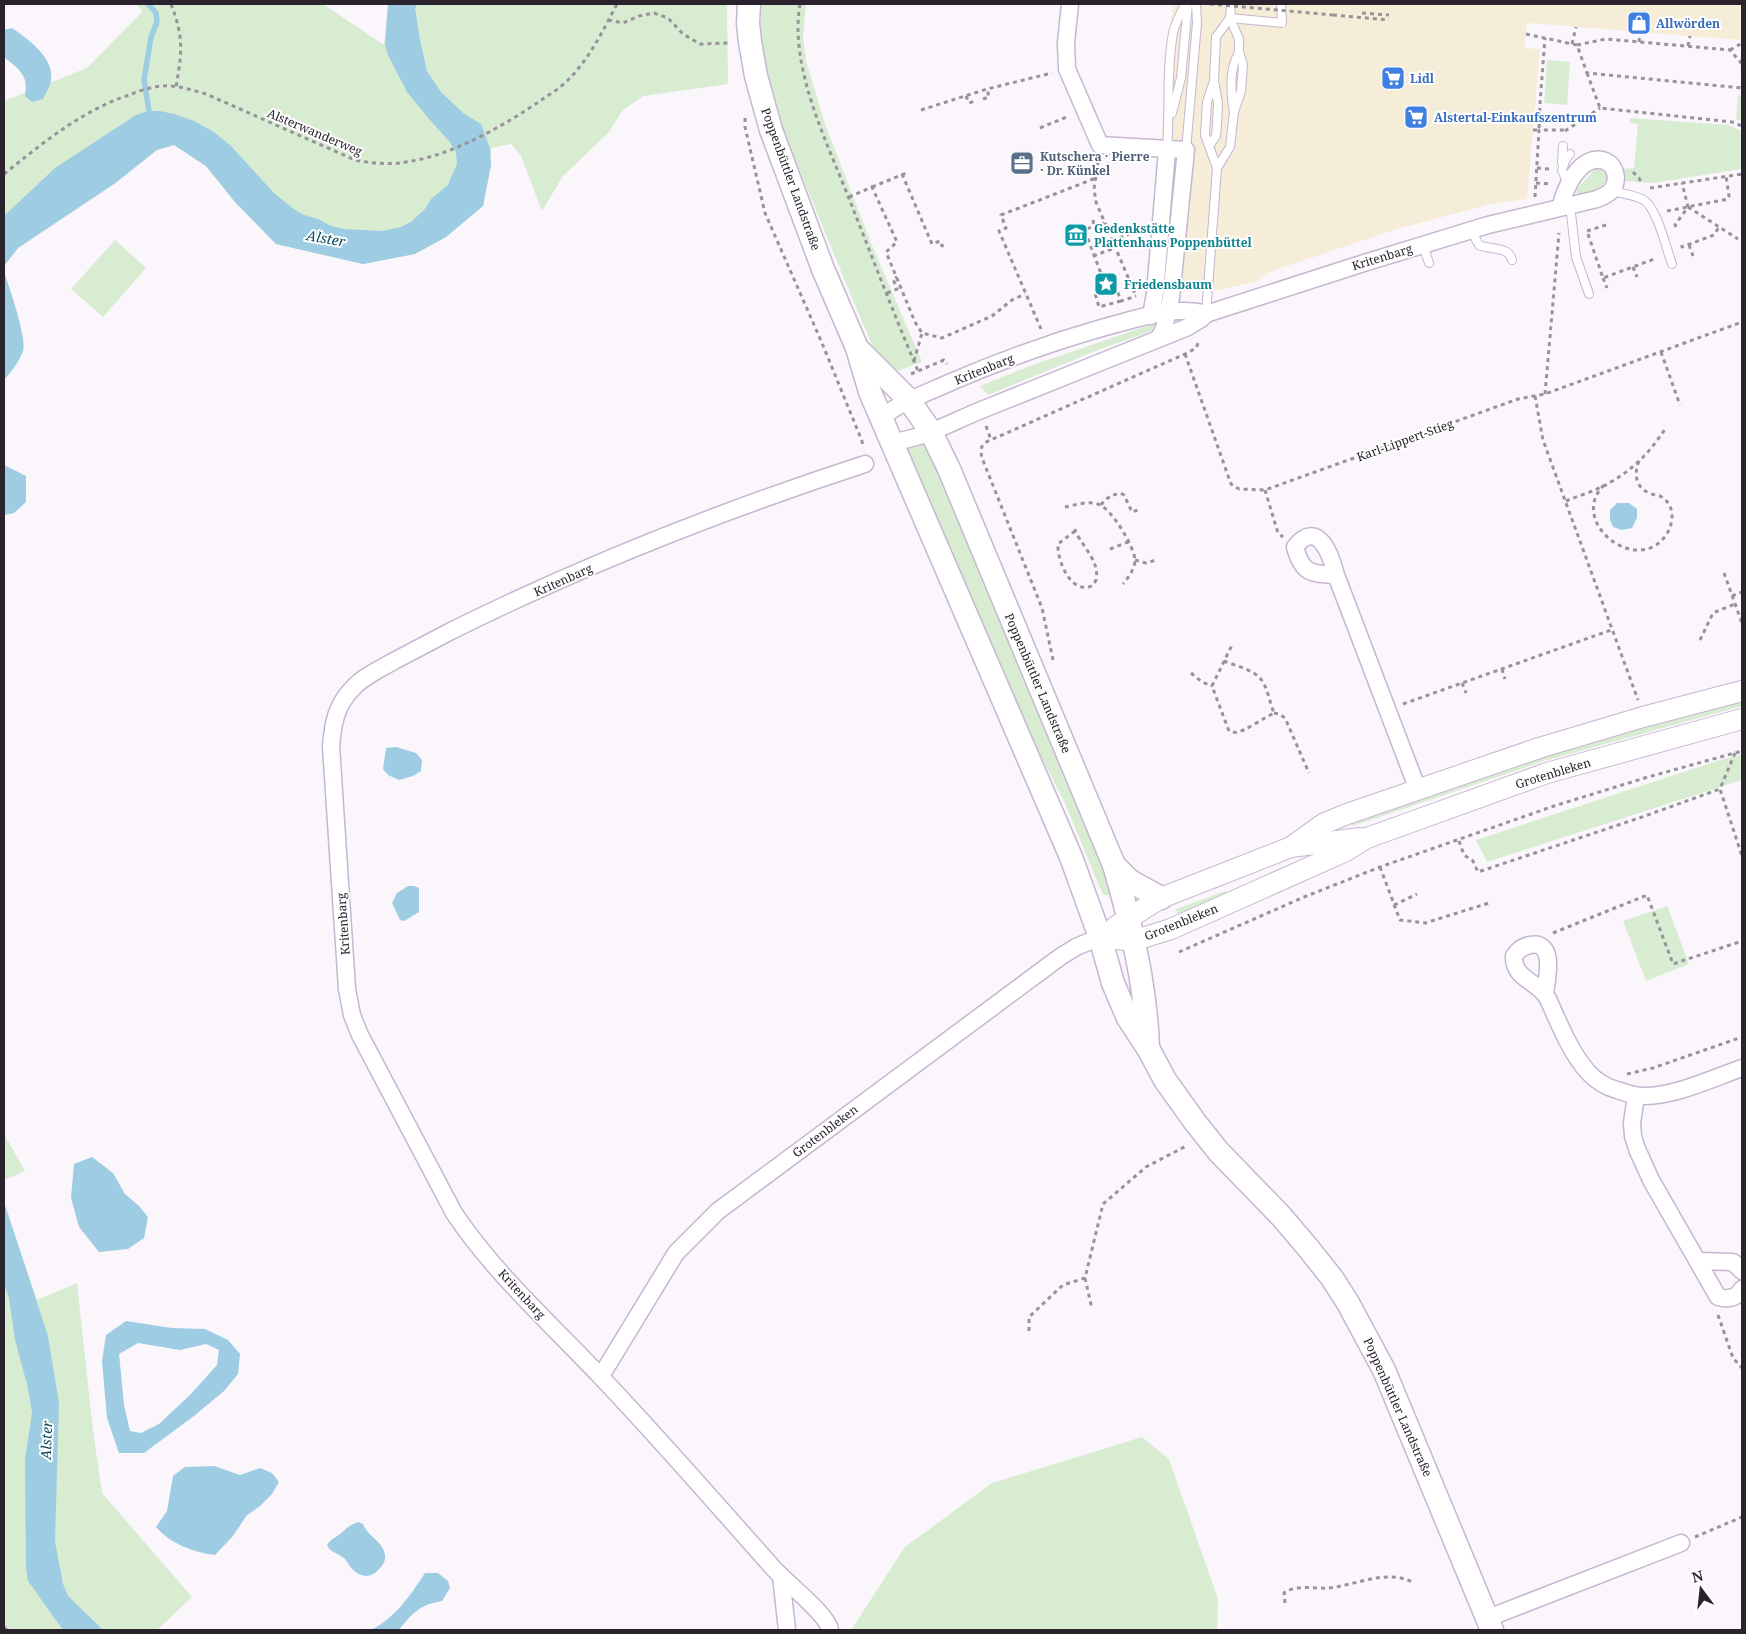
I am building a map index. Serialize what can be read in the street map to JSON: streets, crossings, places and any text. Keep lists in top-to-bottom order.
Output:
{
  "streets": {
    "main road": ["Poppenbüttler Landstraße"],
    "street": ["Kritenbarg", "Grotenbleken"],
    "path": ["Alsterwanderweg", "Karl-Lippert-Stieg"]
  },
  "crossings": [
    ["Poppenbüttler Landstraße", "Kritenbarg"],
    ["Poppenbüttler Landstraße", "Grotenbleken"],
    ["Kritenbarg", "Grotenbleken"]
  ],
  "water": ["Alster"],
  "places": {
    "shop": ["Allwörden"],
    "supermarket": ["Lidl", "Alstertal-Einkaufszentrum"],
    "office": ["Kutschera · Pierre · Dr. Künkel"],
    "museum": ["Gedenkstätte Plattenhaus Poppenbüttel"],
    "place": ["Friedensbaum"]
  },
  "north": "top"
}
